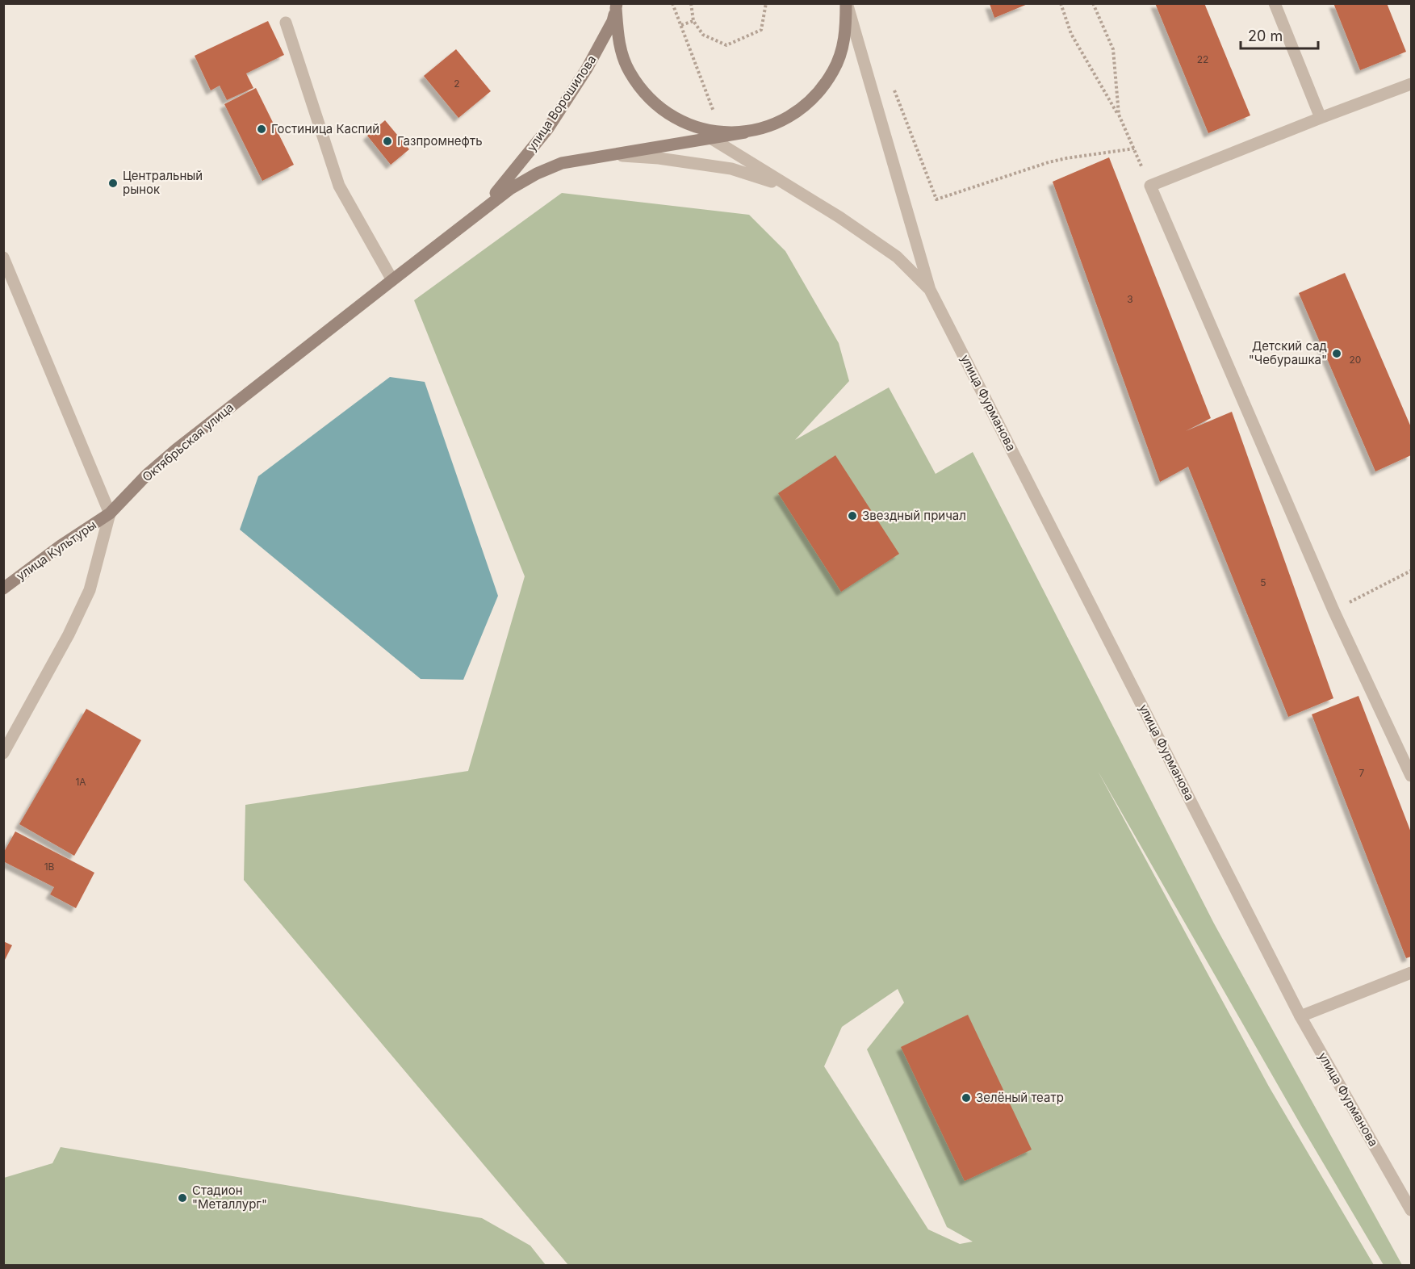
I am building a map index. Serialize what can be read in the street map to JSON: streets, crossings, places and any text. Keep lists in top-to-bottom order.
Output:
{
  "streets": {
    "main road": ["улица Ворошилова", "Октябрьская улица", "улица Культуры"],
    "street": ["улица Фурманова"]
  },
  "crossings": [
    ["улица Ворошилова", "Октябрьская улица"],
    ["Октябрьская улица", "улица Культуры"]
  ],
  "places": [
    "Гостиница Каспий",
    "Газпромнефть",
    "Центральный рынок",
    "Детский сад \"Чебурашка\"",
    "Звездный причал",
    "Зелёный театр",
    "Стадион \"Металлург\""
  ],
  "house_numbers": [
    "22",
    "2",
    "3",
    "20",
    "5",
    "7",
    "1А",
    "1В"
  ],
  "scale_bar": "20 m"
}
